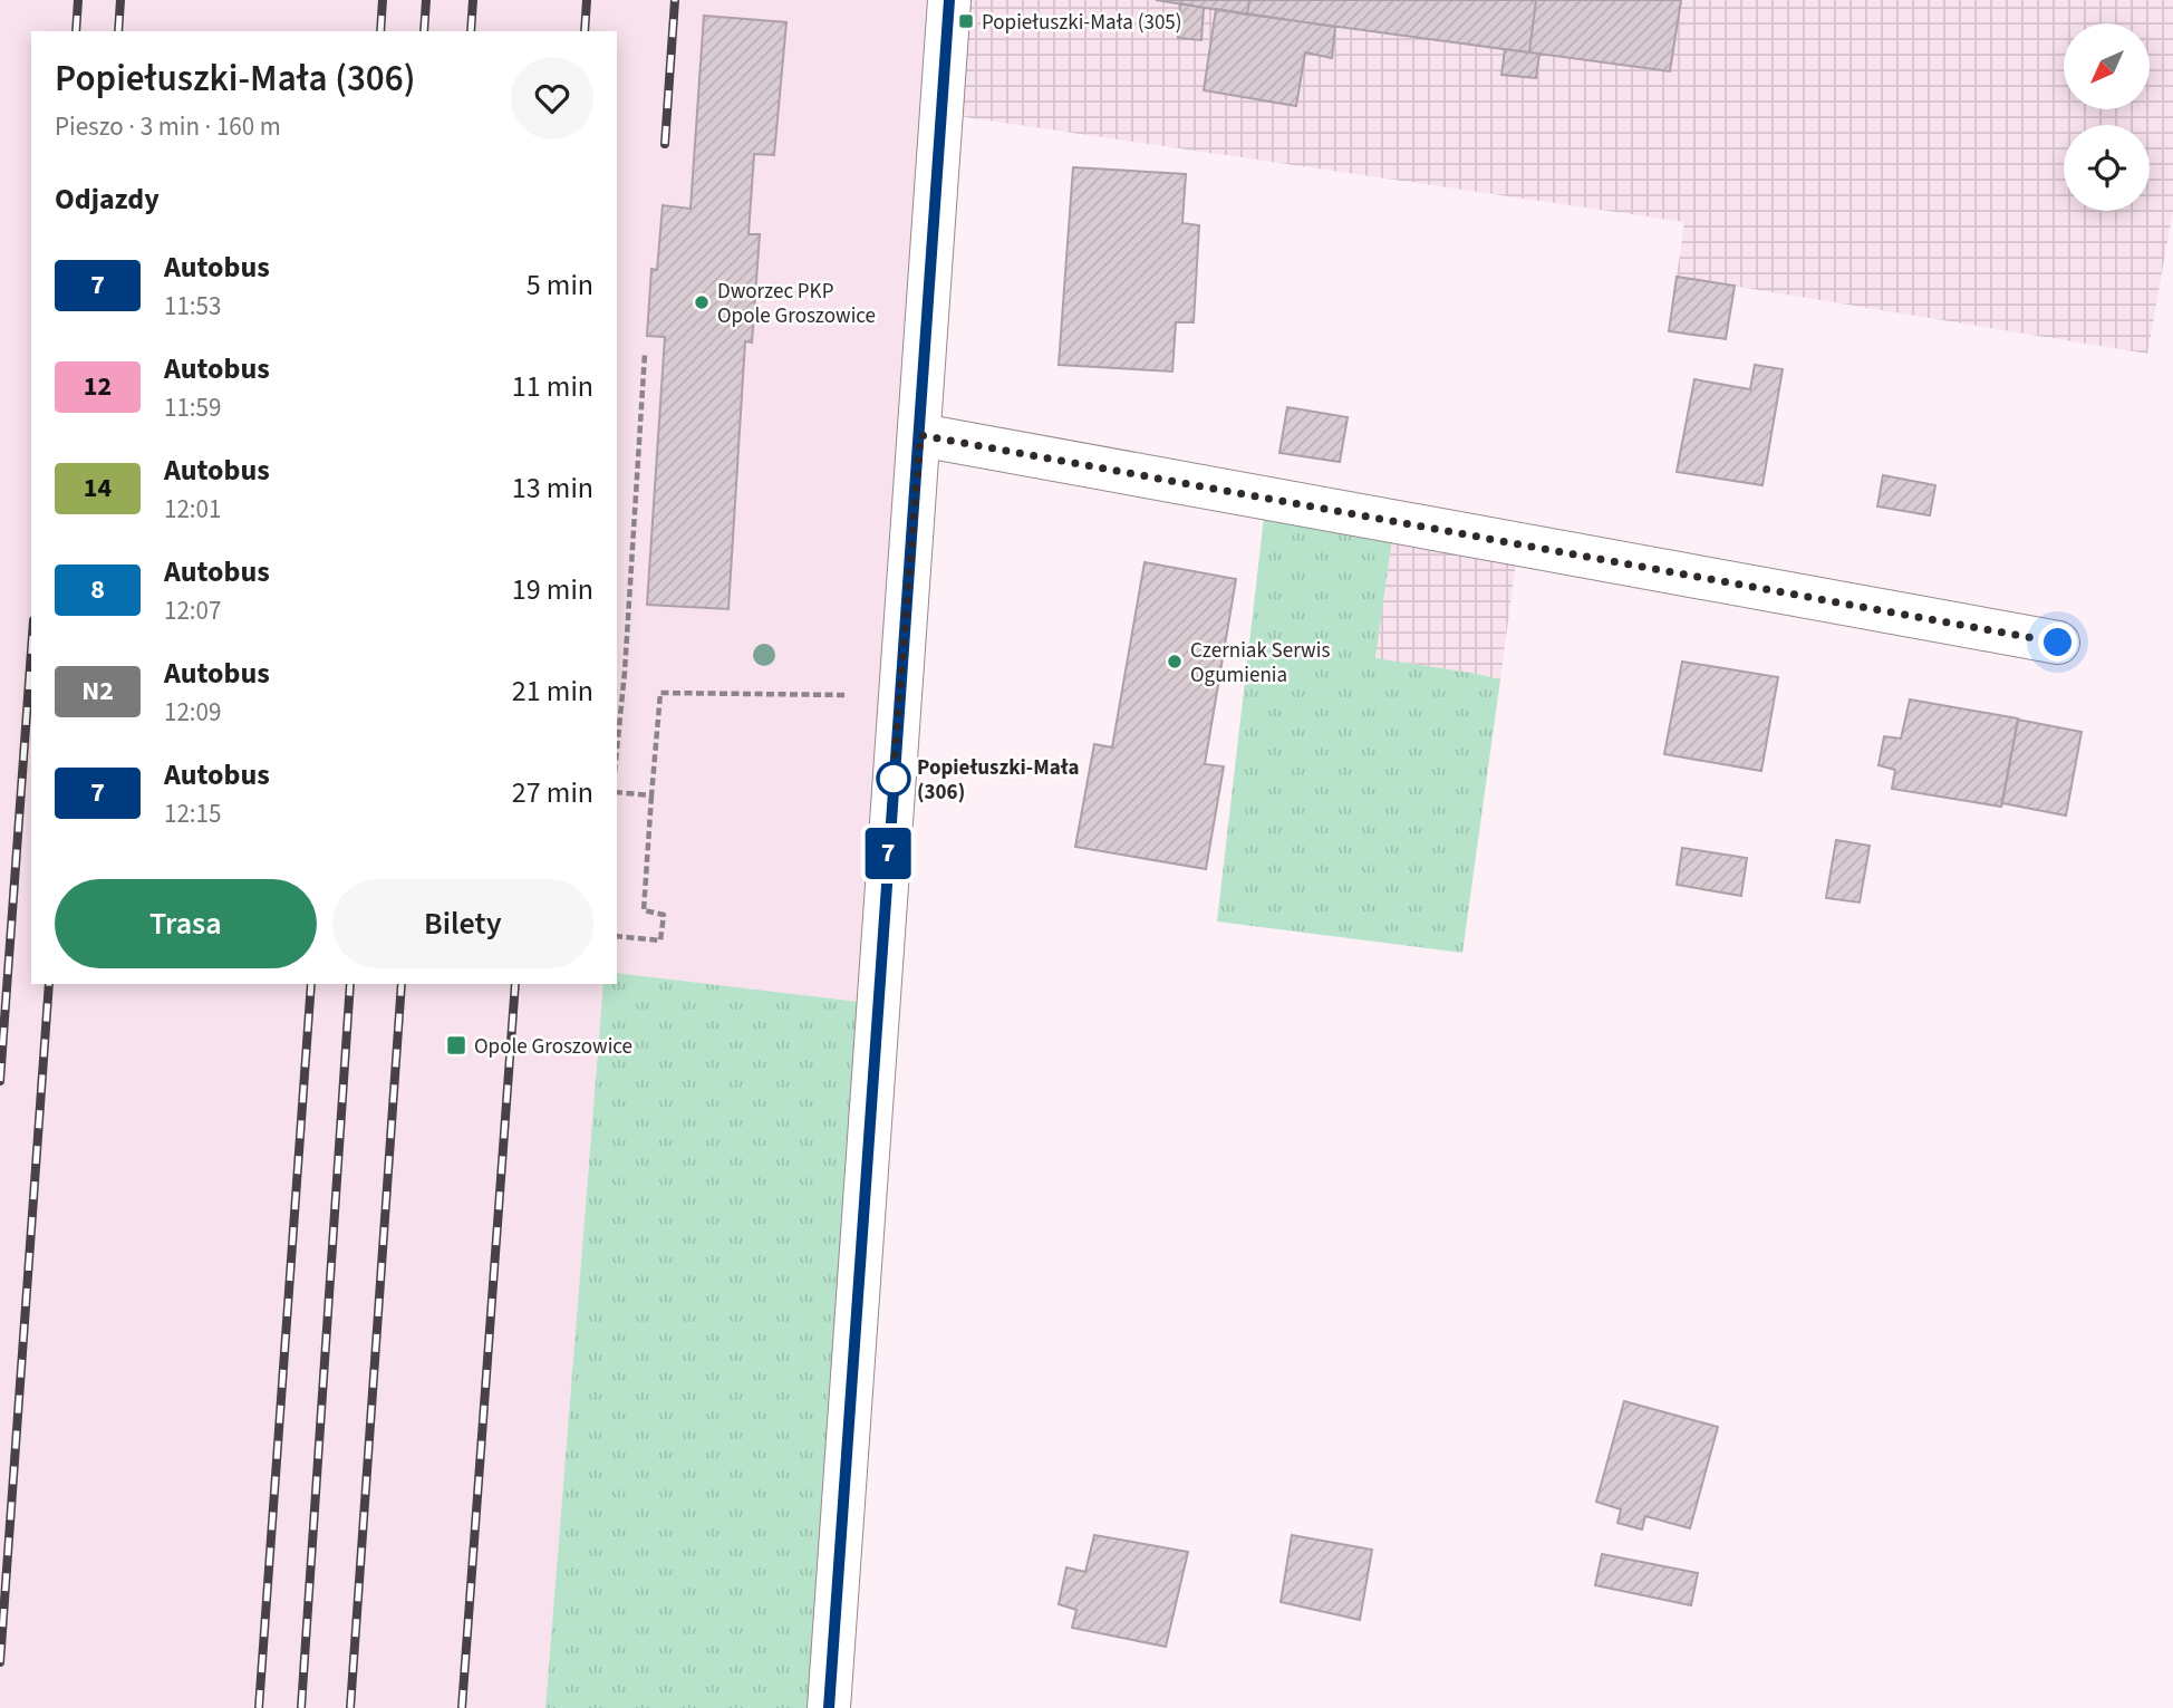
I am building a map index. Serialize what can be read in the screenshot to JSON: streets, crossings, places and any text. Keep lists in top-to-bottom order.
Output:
{
  "places": {
    "transit": ["Popiełuszki-Mała (305)", "Opole Groszowice"],
    "other": ["Dworzec PKP Opole Groszowice", "Czerniak Serwis Ogumienia", "Popiełuszki-Mała (306)"]
  },
  "lines": ["bus line 7"],
  "north": "bottom left",
  "page": {
    "on_map": "7",
    "heading": [
      ["Popiełuszki-Mała (306)", "Pieszo · 3 min · 160 m"],
      "Odjazdy"
    ],
    "list": [
      {
        "mark": "7",
        "name": "Autobus",
        "note": "11:53",
        "value": "5 min"
      },
      {
        "mark": "12",
        "name": "Autobus",
        "note": "11:59",
        "value": "11 min"
      },
      {
        "mark": "14",
        "name": "Autobus",
        "note": "12:01",
        "value": "13 min"
      },
      {
        "mark": "8",
        "name": "Autobus",
        "note": "12:07",
        "value": "19 min"
      },
      {
        "mark": "N2",
        "name": "Autobus",
        "note": "12:09",
        "value": "21 min"
      },
      {
        "mark": "7",
        "name": "Autobus",
        "note": "12:15",
        "value": "27 min"
      }
    ],
    "buttons": ["Trasa", "Bilety"]
  }
}
